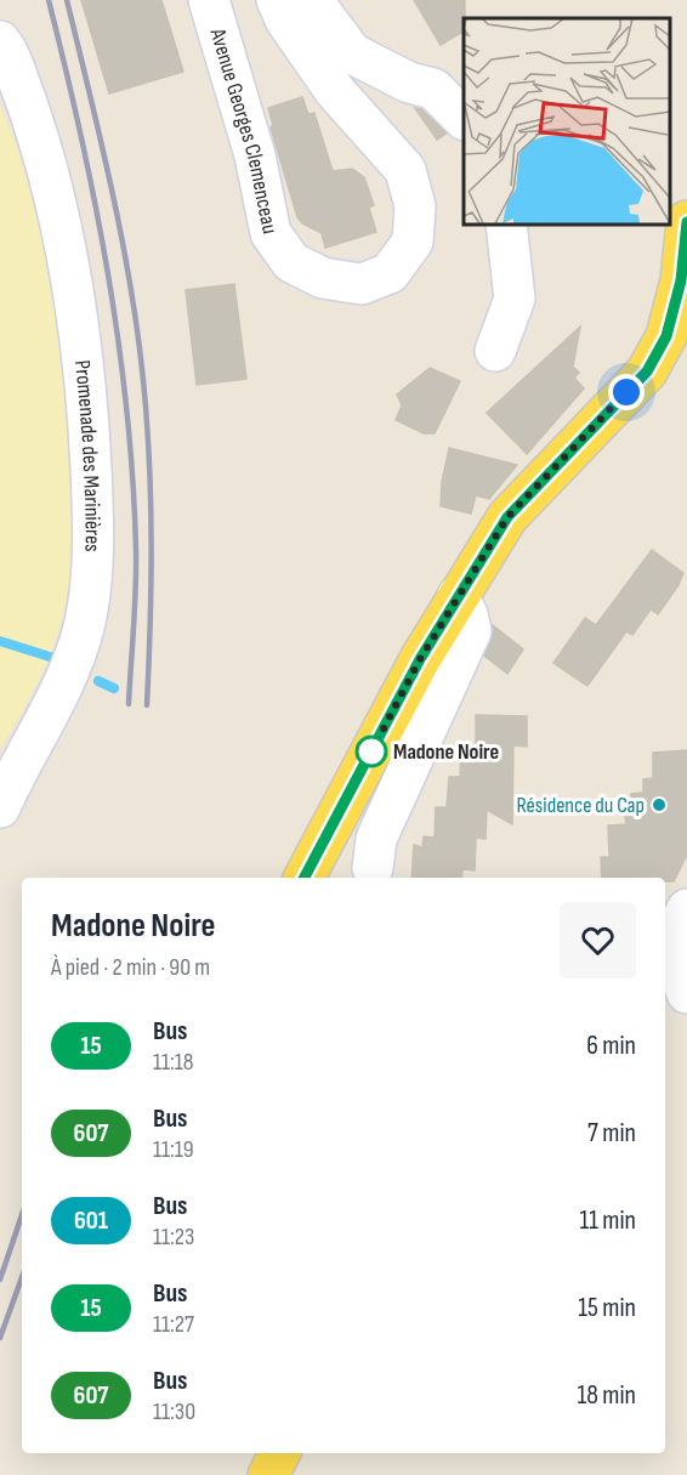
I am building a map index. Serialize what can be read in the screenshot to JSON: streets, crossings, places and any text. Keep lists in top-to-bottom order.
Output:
{
  "streets": {
    "street": ["Avenue Georges Clemenceau", "Promenade des Marinières"]
  },
  "places": ["Madone Noire", "Résidence du Cap"],
  "lines": ["bus line 15"],
  "page": {
    "heading": ["Madone Noire", "À pied · 2 min · 90 m"],
    "list": [
      {
        "mark": "15",
        "name": "Bus",
        "note": "11:18",
        "value": "6 min"
      },
      {
        "mark": "607",
        "name": "Bus",
        "note": "11:19",
        "value": "7 min"
      },
      {
        "mark": "601",
        "name": "Bus",
        "note": "11:23",
        "value": "11 min"
      },
      {
        "mark": "15",
        "name": "Bus",
        "note": "11:27",
        "value": "15 min"
      },
      {
        "mark": "607",
        "name": "Bus",
        "note": "11:30",
        "value": "18 min"
      }
    ]
  }
}
